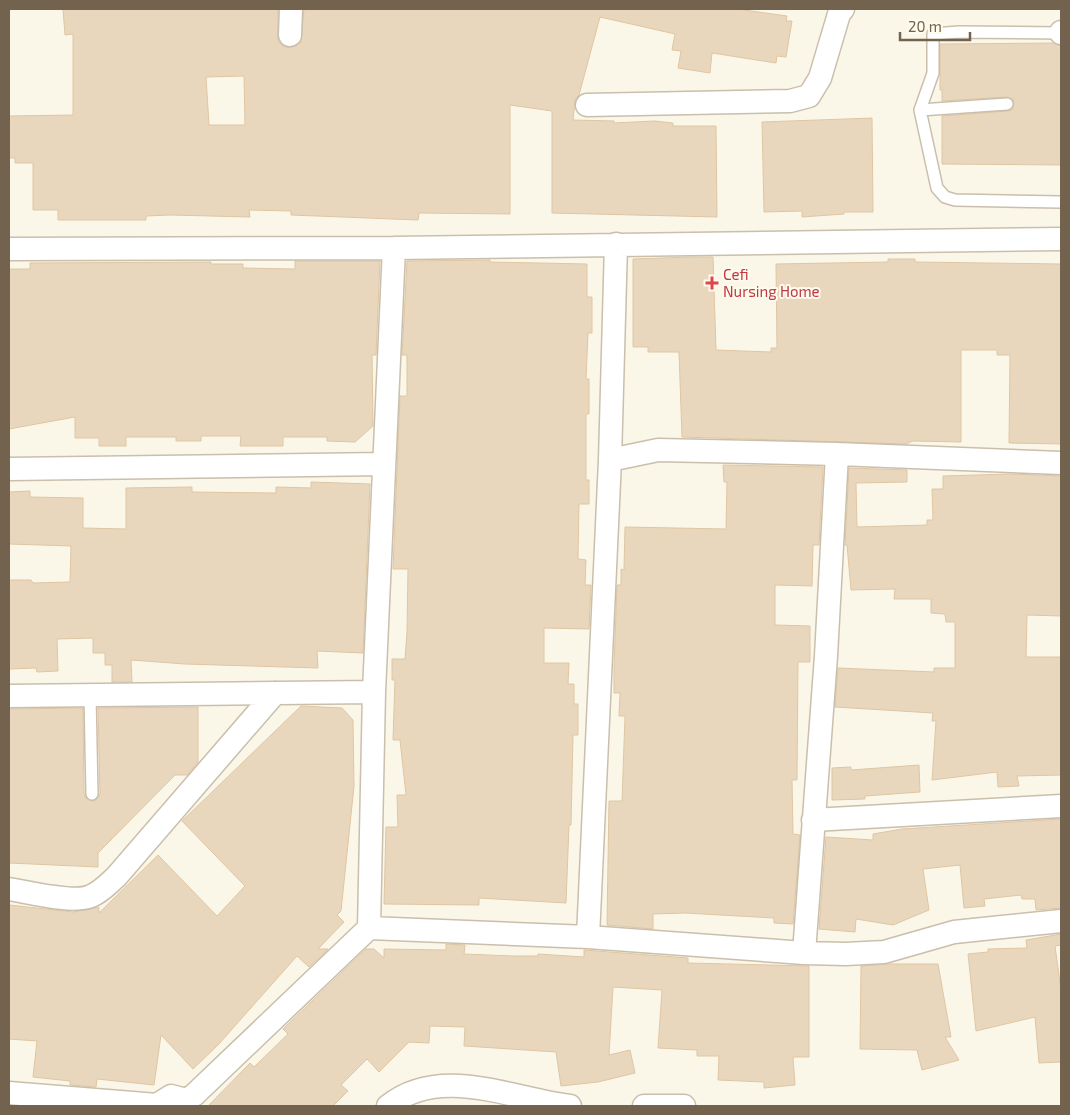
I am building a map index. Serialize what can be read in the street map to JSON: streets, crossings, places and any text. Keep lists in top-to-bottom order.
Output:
{
  "places": {
    "health": ["Cefi Nursing Home"]
  },
  "scale_bar": "20 m"
}
